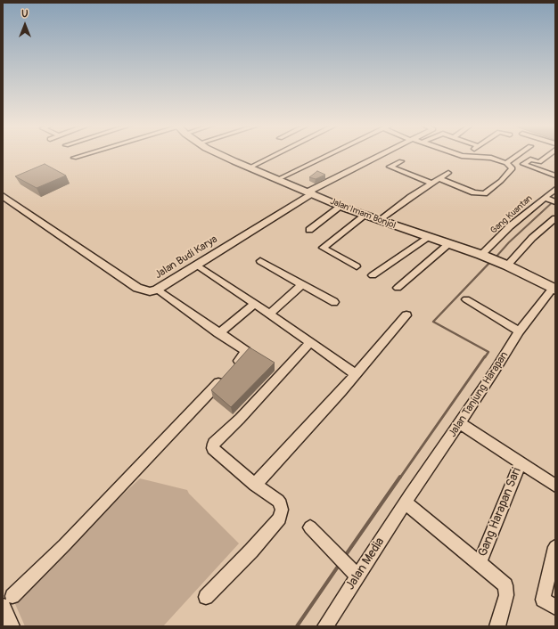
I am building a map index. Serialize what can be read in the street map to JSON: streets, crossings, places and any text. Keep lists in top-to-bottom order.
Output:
{
  "streets": {
    "main road": ["Jalan Imam Bonjol"],
    "street": [
      "Gang Kuantan",
      "Jalan Budi Karya",
      "Jalan Tanjung Harapan",
      "Gang Harapan Sari",
      "Jalan Media"
    ]
  },
  "crossings": [
    ["Jalan Imam Bonjol", "Gang Kuantan"],
    ["Jalan Imam Bonjol", "Jalan Budi Karya"],
    ["Jalan Imam Bonjol", "Jalan Tanjung Harapan"],
    ["Jalan Tanjung Harapan", "Gang Harapan Sari"],
    ["Jalan Tanjung Harapan", "Jalan Media"],
    ["Gang Harapan Sari", "Jalan Media"]
  ],
  "north": "top"
}
